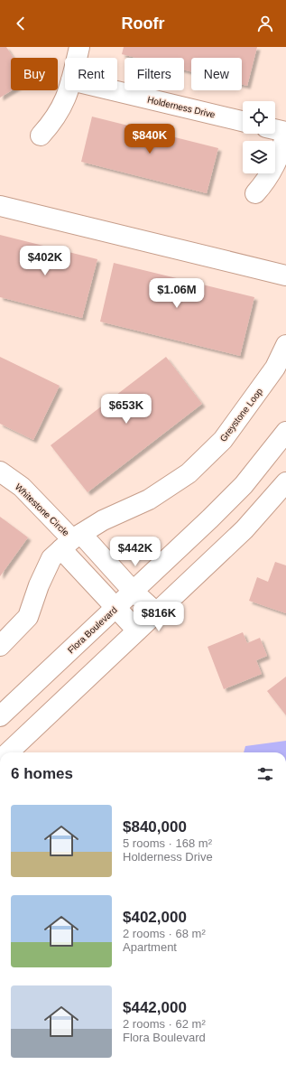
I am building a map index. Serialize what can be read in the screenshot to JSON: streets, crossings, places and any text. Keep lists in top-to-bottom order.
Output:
{
  "streets": {
    "street": [
      "Holderness Drive",
      "Greystone Loop",
      "Whitestone Circle",
      "Flora Boulevard"
    ]
  },
  "crossings": [
    ["Greystone Loop", "Whitestone Circle"],
    ["Whitestone Circle", "Flora Boulevard"]
  ],
  "page": {
    "header": "Roofr",
    "chip": [
      "Buy",
      "Rent",
      "Filters",
      "New"
    ],
    "price": [
      "$840K",
      "$402K",
      "$1.06M",
      "$653K",
      "$442K",
      "$816K"
    ],
    "heading": "6 homes",
    "list": [
      {
        "name": "$840,000",
        "note": "5 rooms · 168 m² · Holderness Drive"
      },
      {
        "name": "$402,000",
        "note": "2 rooms · 68 m² · Apartment"
      },
      {
        "name": "$442,000",
        "note": "2 rooms · 62 m² · Flora Boulevard"
      }
    ]
  }
}
